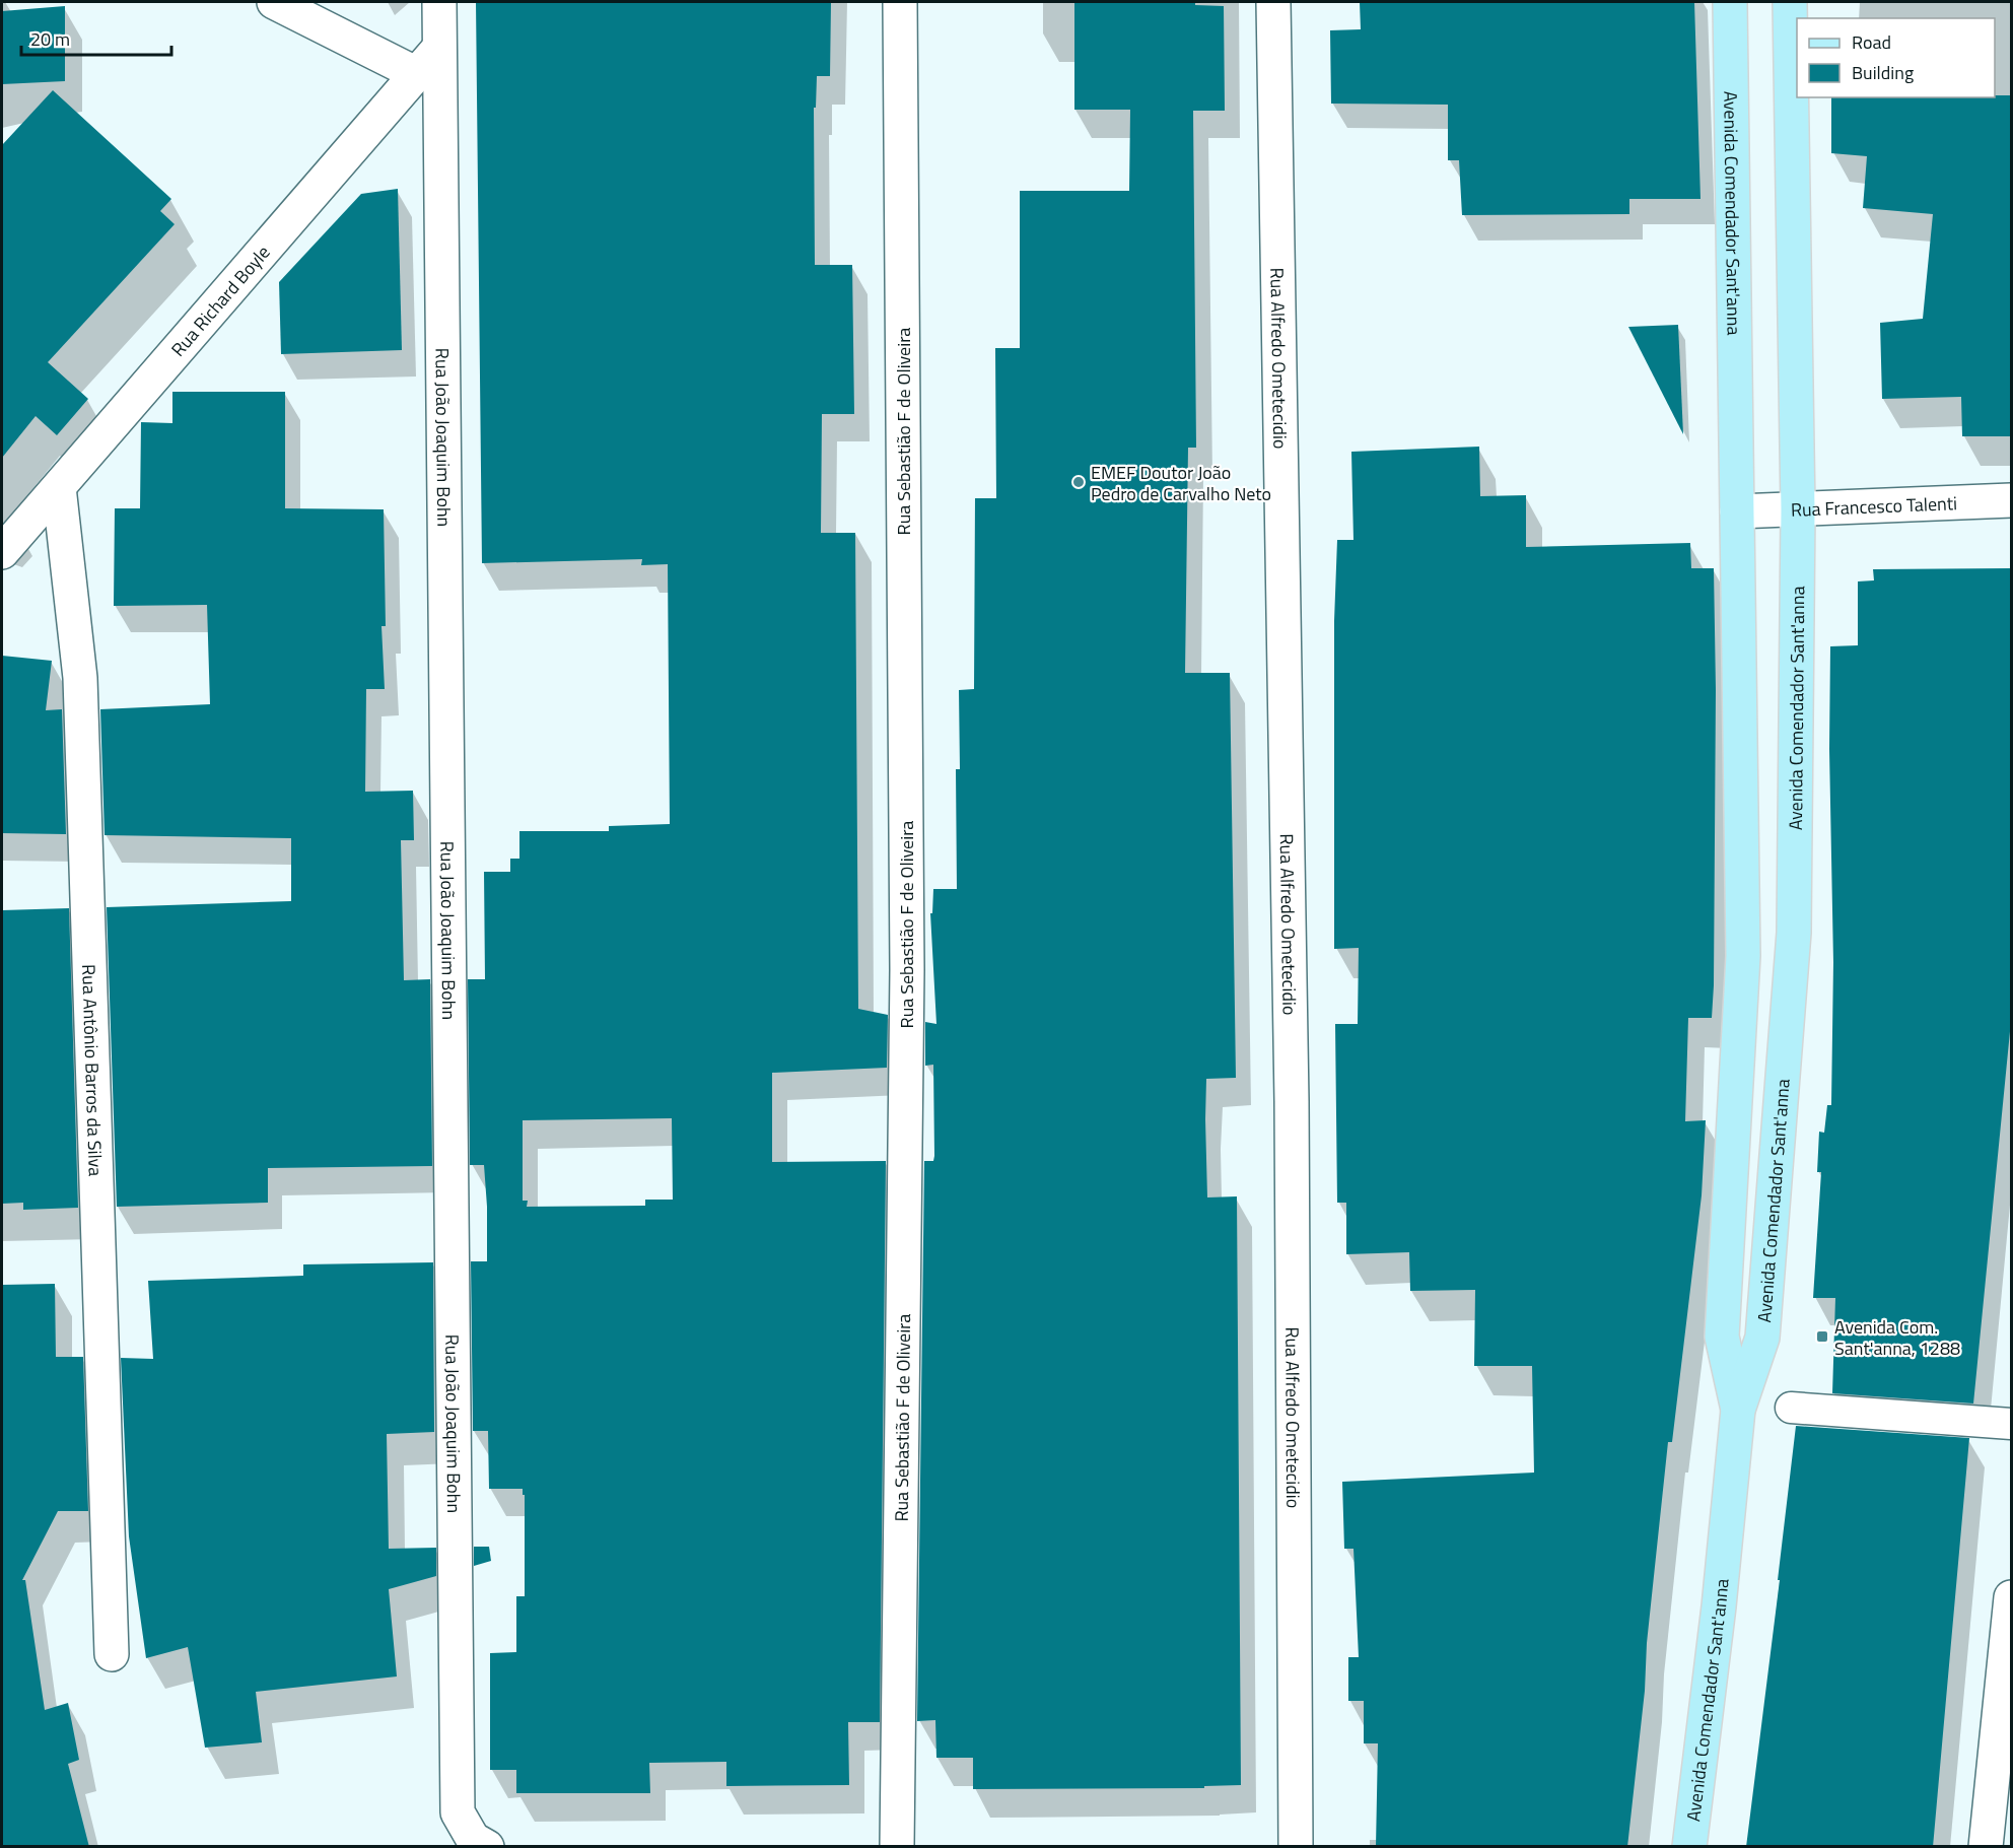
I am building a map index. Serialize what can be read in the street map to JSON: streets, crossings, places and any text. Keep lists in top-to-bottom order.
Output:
{
  "streets": {
    "main road": ["Avenida Comendador Sant'anna"],
    "street": [
      "Rua Richard Boyle",
      "Rua Alfredo Ometecidio",
      "Rua Sebastião F de Oliveira",
      "Rua João Joaquim Bohn",
      "Rua Francesco Talenti",
      "Rua Antônio Barros da Silva"
    ]
  },
  "crossings": [
    ["Avenida Comendador Sant'anna", "Rua Francesco Talenti"],
    ["Rua Richard Boyle", "Rua João Joaquim Bohn"],
    ["Rua Richard Boyle", "Rua Antônio Barros da Silva"]
  ],
  "places": {
    "other": ["EMEF Doutor João Pedro de Carvalho Neto"],
    "transit": ["Avenida Com. Sant'anna, 1288"]
  },
  "legend": ["Road", "Building"],
  "scale_bar": "20 m"
}
